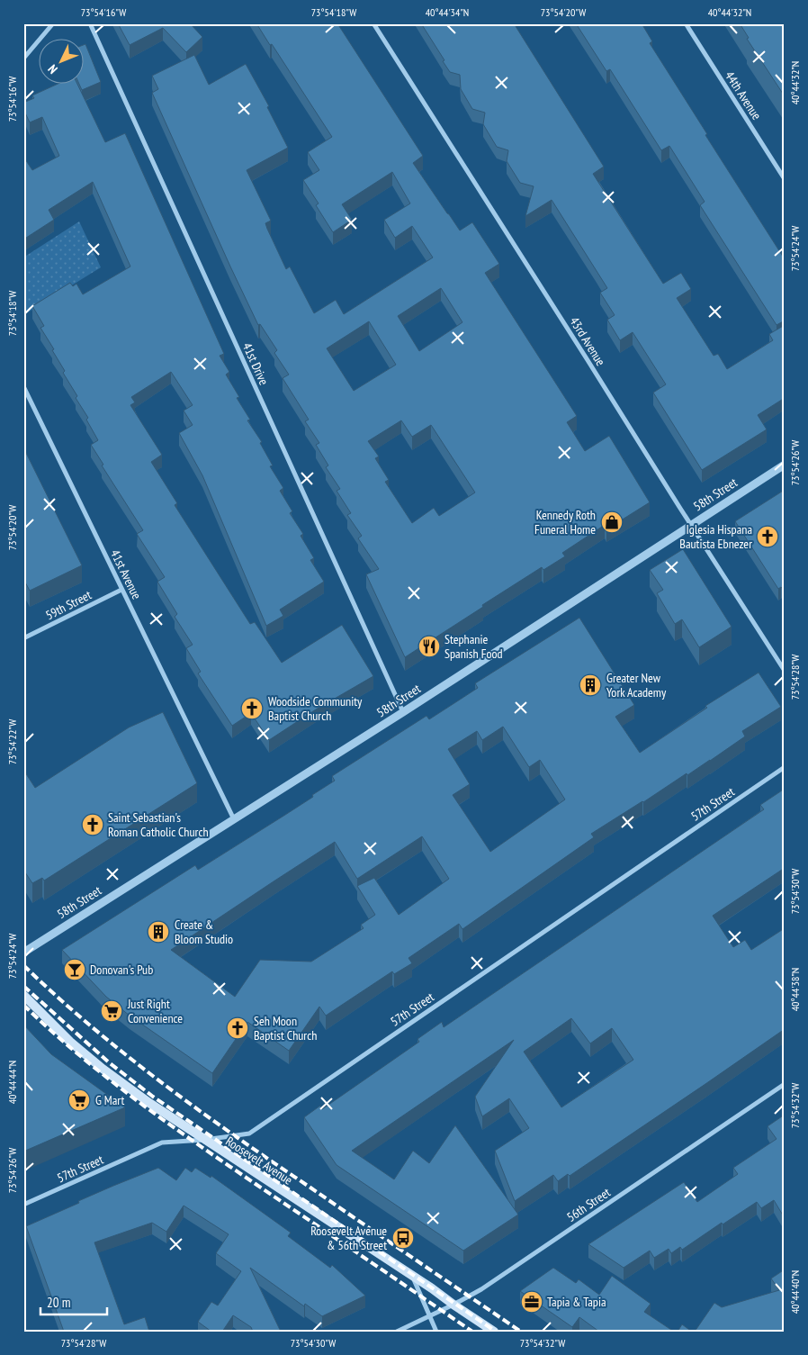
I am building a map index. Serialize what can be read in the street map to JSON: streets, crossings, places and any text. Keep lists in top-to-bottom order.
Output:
{
  "streets": {
    "main road": ["Roosevelt Avenue"],
    "street": [
      "44th Avenue",
      "43rd Avenue",
      "41st Drive",
      "58th Street",
      "41st Avenue",
      "59th Street",
      "57th Street",
      "56th Street"
    ]
  },
  "crossings": [
    ["43rd Avenue", "58th Street"],
    ["41st Drive", "58th Street"],
    ["58th Street", "41st Avenue"],
    ["41st Avenue", "59th Street"],
    ["57th Street", "Roosevelt Avenue"],
    ["Roosevelt Avenue", "56th Street"]
  ],
  "places": {
    "shop": ["Kennedy Roth Funeral Home"],
    "church": [
      "Iglesia Hispana Bautista Ebnezer",
      "Woodside Community Baptist Church",
      "Saint Sebastian's Roman Catholic Church",
      "Seh Moon Baptist Church"
    ],
    "restaurant": ["Stephanie Spanish Food"],
    "building": ["Greater New York Academy", "Create & Bloom Studio"],
    "bar": ["Donovan's Pub"],
    "supermarket": ["Just Right Convenience", "G Mart"],
    "bus stop": ["Roosevelt Avenue & 56th Street"],
    "office": ["Tapia & Tapia"]
  },
  "scale_bar": "20 m",
  "north": "bottom left",
  "coordinates": [
    "73°54'16\"W",
    "73°54'18\"W",
    "40°44'34\"N",
    "73°54'20\"W",
    "40°44'32\"N",
    "73°54'24\"W",
    "73°54'26\"W",
    "73°54'28\"W",
    "73°54'22\"W",
    "73°54'30\"W",
    "40°44'38\"N",
    "40°44'44\"N",
    "73°54'32\"W",
    "40°44'40\"N"
  ]
}
